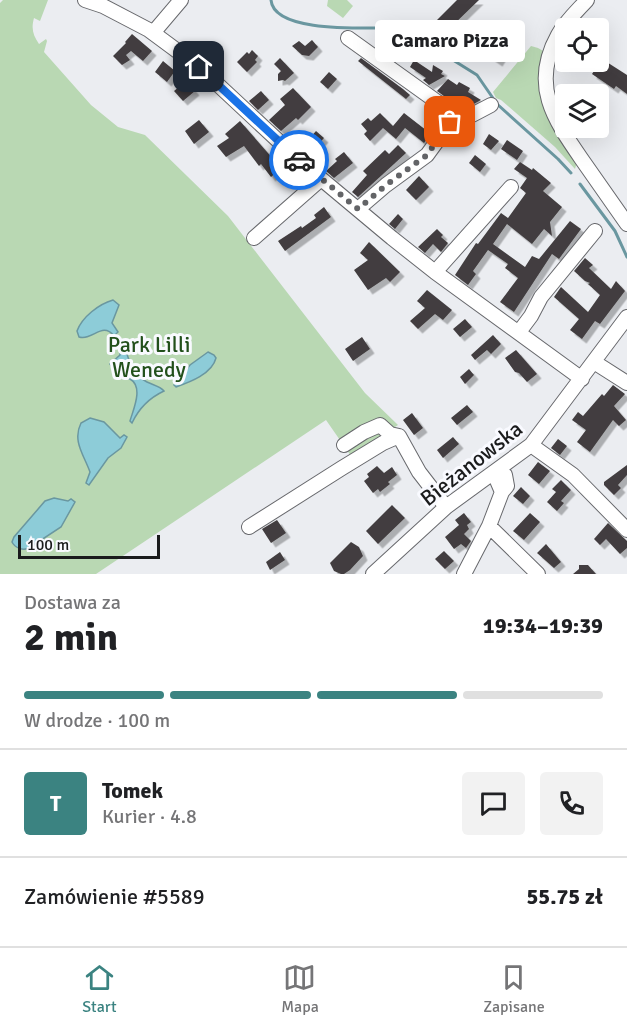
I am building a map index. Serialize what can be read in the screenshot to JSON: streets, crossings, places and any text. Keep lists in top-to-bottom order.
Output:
{
  "streets": {
    "street": ["Bieżanowska"]
  },
  "parks": ["Park Lilli Wenedy"],
  "places": ["Camaro Pizza"],
  "scale_bar": "100 m",
  "page": {
    "bubble": "Camaro Pizza",
    "scale": "100 m",
    "heading": ["2 min", "Dostawa za", "19:34–19:39"],
    "panel": [
      "Tomek",
      "Kurier · 4.8",
      "Zamówienie #5589",
      "55.75 zł"
    ],
    "bar": "W drodze · 100 m",
    "round": "T",
    "tabs": ["Start", "Mapa", "Zapisane"]
  }
}
